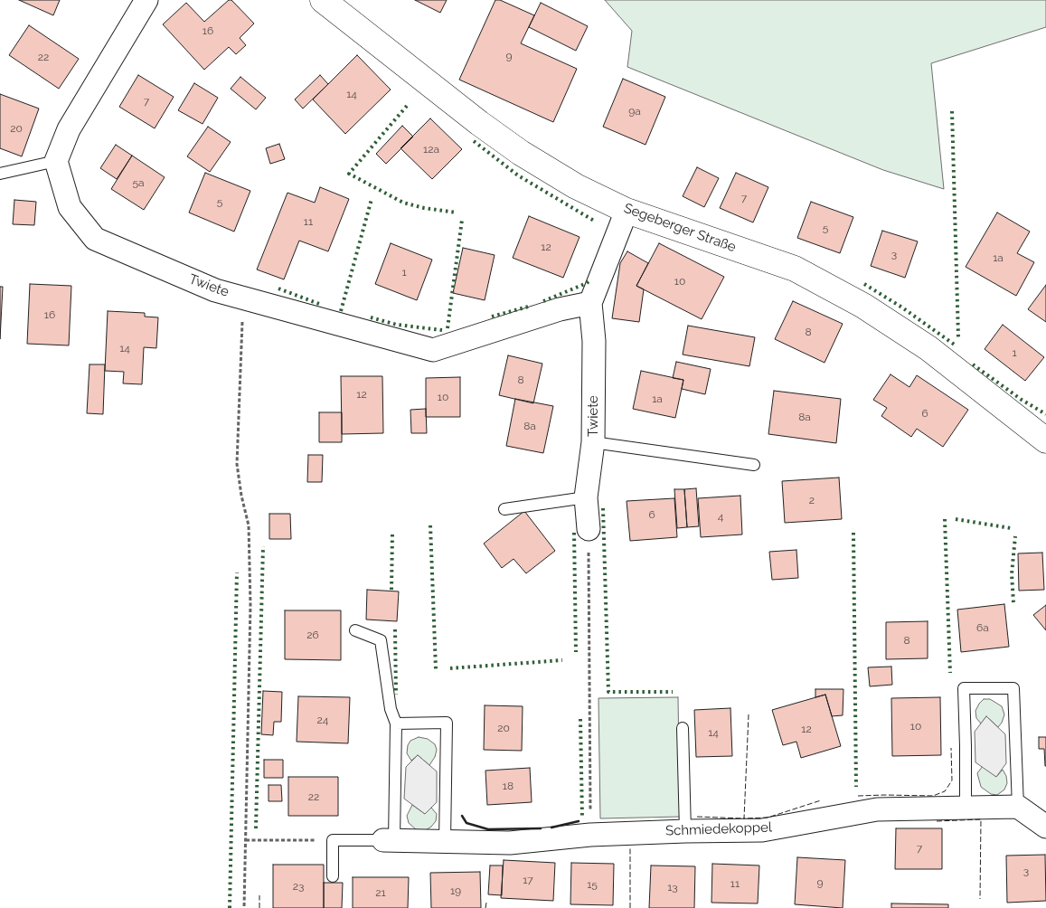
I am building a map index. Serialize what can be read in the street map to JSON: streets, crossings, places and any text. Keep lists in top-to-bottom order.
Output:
{
  "streets": {
    "main road": ["Segeberger Straße"],
    "street": ["Twiete", "Schmiedekoppel"]
  },
  "crossings": [
    ["Segeberger Straße", "Twiete"]
  ],
  "house_numbers": [
    "16",
    "9",
    "22",
    "14",
    "7",
    "9a",
    "20",
    "12a",
    "5a",
    "7",
    "5",
    "11",
    "5",
    "12",
    "3",
    "1a",
    "1",
    "10",
    "16",
    "8",
    "14",
    "1",
    "8",
    "12",
    "10",
    "1a",
    "6",
    "8a",
    "8a",
    "2",
    "6",
    "4",
    "6a",
    "26",
    "8",
    "24",
    "10",
    "20",
    "12",
    "14",
    "18",
    "22",
    "7",
    "3",
    "17",
    "9",
    "11",
    "15",
    "23",
    "13",
    "19",
    "21"
  ]
}
